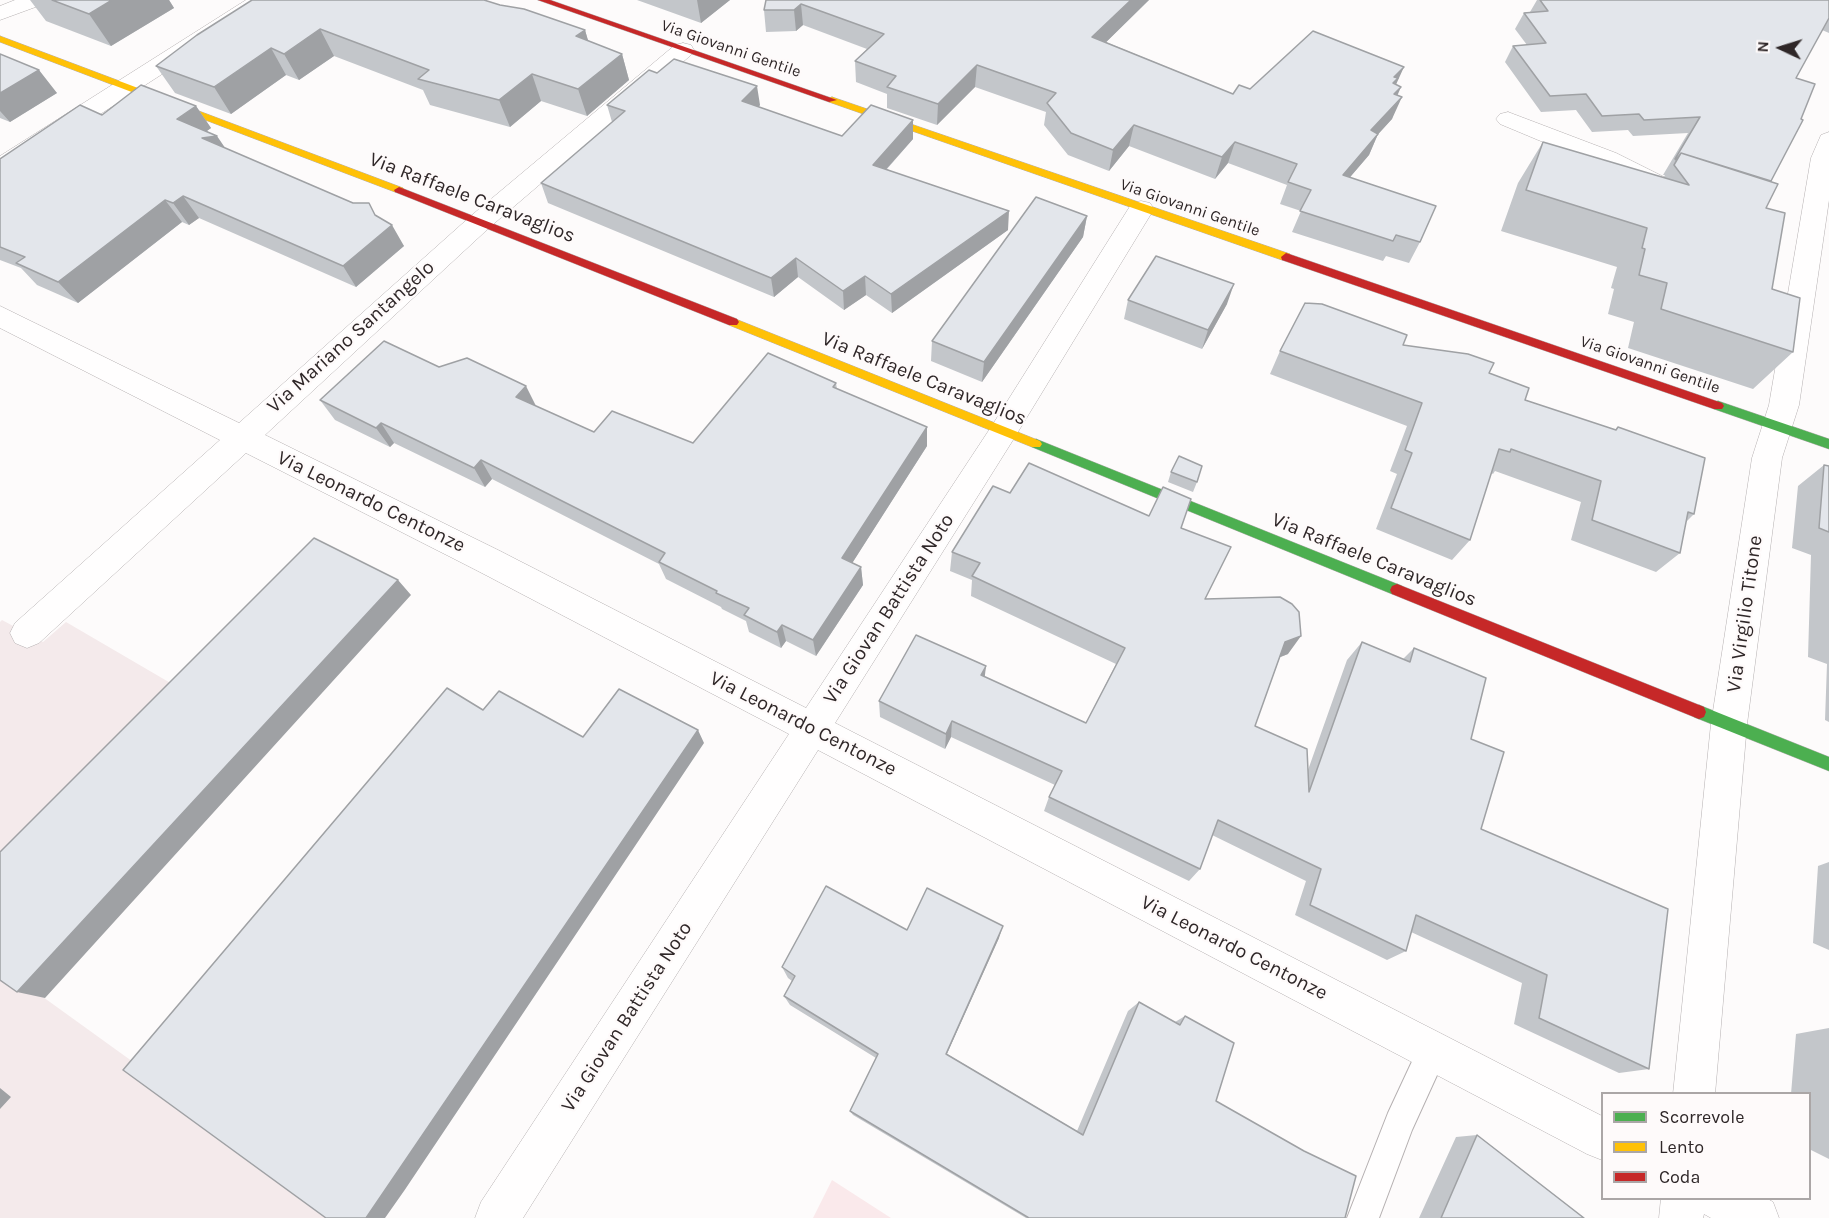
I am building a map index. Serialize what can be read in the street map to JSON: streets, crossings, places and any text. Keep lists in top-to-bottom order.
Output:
{
  "streets": {
    "street": [
      "Via Giovanni Gentile",
      "Via Raffaele Caravaglios",
      "Via Mariano Santangelo",
      "Via Leonardo Centonze",
      "Via Giovan Battista Noto",
      "Via Virgilio Titone"
    ]
  },
  "crossings": [
    ["Via Giovanni Gentile", "Via Mariano Santangelo"],
    ["Via Giovanni Gentile", "Via Giovan Battista Noto"],
    ["Via Giovanni Gentile", "Via Virgilio Titone"],
    ["Via Raffaele Caravaglios", "Via Mariano Santangelo"],
    ["Via Raffaele Caravaglios", "Via Giovan Battista Noto"],
    ["Via Raffaele Caravaglios", "Via Virgilio Titone"],
    ["Via Mariano Santangelo", "Via Leonardo Centonze"],
    ["Via Leonardo Centonze", "Via Giovan Battista Noto"]
  ],
  "legend": ["Scorrevole", "Lento", "Coda"],
  "north": "left"
}
